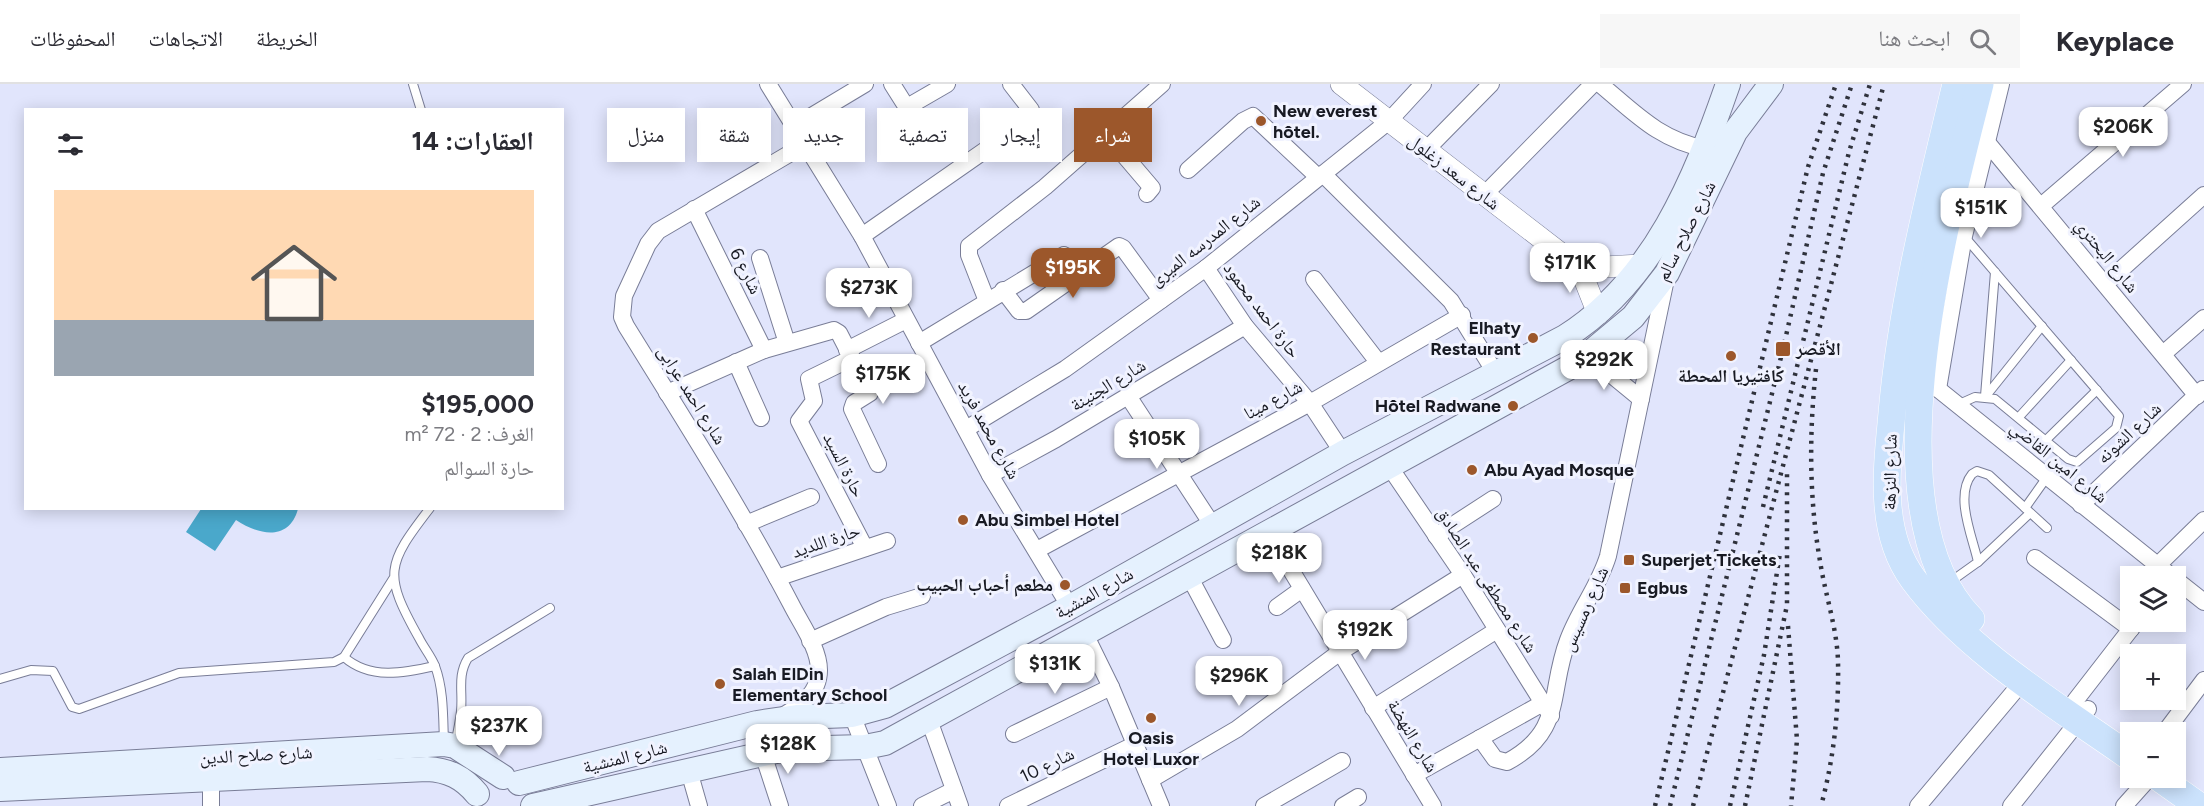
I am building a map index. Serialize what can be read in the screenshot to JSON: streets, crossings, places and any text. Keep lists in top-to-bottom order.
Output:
{
  "streets": {
    "main road": [
      "شارع صلاح سالم",
      "شارع النزهة",
      "شارع المنشية",
      "شارع صلاح الدين"
    ],
    "street": [
      "شارع سعد زغلول",
      "شارع المدرسه الميرى",
      "شارع البحتري",
      "شارع 6",
      "حارة احمد محمود",
      "شارع الجنينة",
      "شارع احمد عرابى",
      "شارع مينا",
      "شارع محمد فريد",
      "شارع الشونه",
      "شارع امين القاضي",
      "حارة السيد",
      "حارة اللديد",
      "شارع مصطفى عبد الصادق",
      "شارع رمسيس",
      "شارع النهضة",
      "شارع 10"
    ]
  },
  "crossings": [
    ["شارع سعد زغلول", "شارع المدرسه الميرى"],
    ["شارع سعد زغلول", "شارع المنشية"],
    ["شارع صلاح سالم", "شارع المنشية"],
    ["شارع صلاح سالم", "شارع رمسيس"],
    ["شارع المدرسه الميرى", "حارة احمد محمود"],
    ["شارع المدرسه الميرى", "شارع محمد فريد"],
    ["شارع البحتري", "شارع الشونه"],
    ["شارع 6", "شارع احمد عرابى"],
    ["حارة احمد محمود", "شارع الجنينة"],
    ["حارة احمد محمود", "شارع مينا"],
    ["حارة احمد محمود", "شارع المنشية"],
    ["شارع الجنينة", "شارع محمد فريد"],
    ["شارع احمد عرابى", "حارة اللديد"],
    ["شارع احمد عرابى", "شارع المنشية"],
    ["شارع مينا", "شارع محمد فريد"],
    ["شارع محمد فريد", "شارع المنشية"],
    ["شارع الشونه", "شارع امين القاضي"],
    ["شارع امين القاضي", "شارع النزهة"],
    ["حارة السيد", "حارة اللديد"],
    ["شارع مصطفى عبد الصادق", "شارع المنشية"],
    ["شارع مصطفى عبد الصادق", "شارع رمسيس"],
    ["شارع المنشية", "شارع النهضة"],
    ["شارع المنشية", "شارع صلاح الدين"]
  ],
  "places": {
    "other": [
      "New everest hôtel.",
      "Elhaty Restaurant",
      "كافتيريا المحطة",
      "Hôtel Radwane",
      "Abu Ayad Mosque",
      "Abu Simbel Hotel",
      "مطعم أحباب الحبيب",
      "Salah ElDin Elementary School",
      "Oasis Hotel Luxor"
    ],
    "transit": ["الأقصر", "Superjet Tickets", "Egbus"]
  },
  "page": {
    "header": "Keyplace",
    "search": "ابحث هنا",
    "nav": ["الخريطة", "الاتجاهات", "المحفوظات"],
    "price": [
      "$206K",
      "$151K",
      "$171K",
      "$195K",
      "$273K",
      "$292K",
      "$175K",
      "$105K",
      "$218K",
      "$192K",
      "$131K",
      "$296K",
      "$237K",
      "$128K"
    ],
    "chip": [
      "شراء",
      "إيجار",
      "تصفية",
      "جديد",
      "شقة",
      "منزل"
    ],
    "heading": "العقارات: 14",
    "list": [
      {
        "name": "$195,000",
        "note": "الغرف: 2 · 72 m² · حارة السوالم"
      }
    ],
    "map_buttons": ["+", "−"]
  }
}
